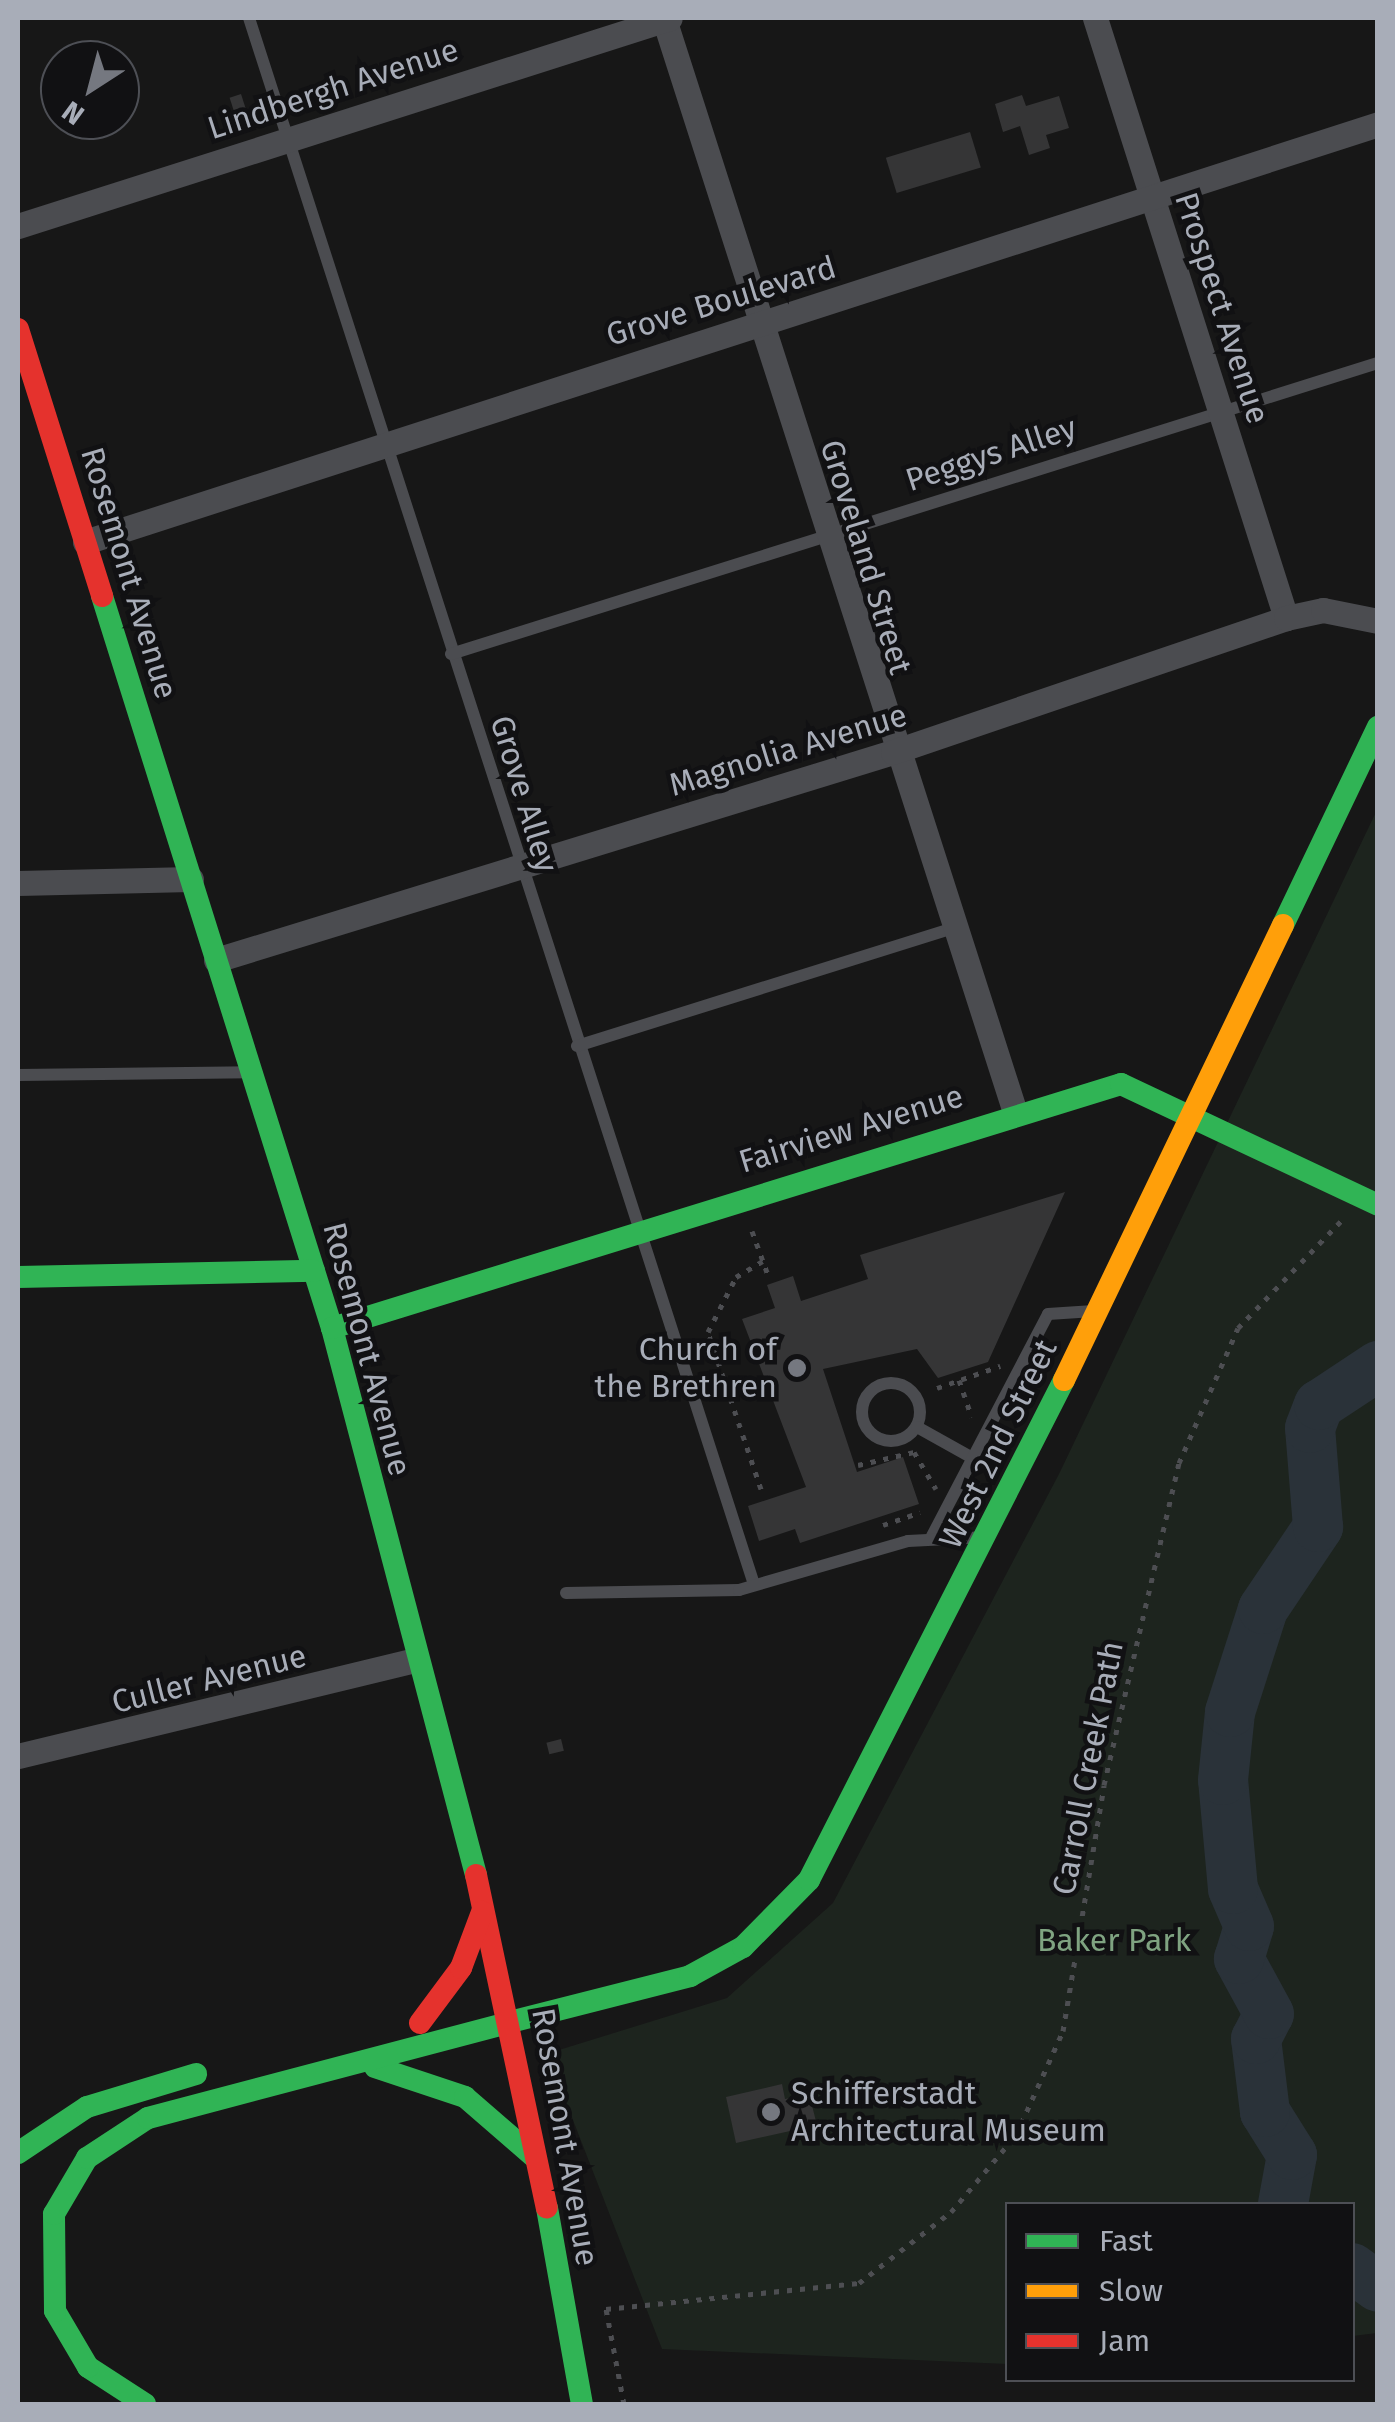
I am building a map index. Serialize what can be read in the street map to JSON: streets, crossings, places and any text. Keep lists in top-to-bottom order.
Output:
{
  "streets": {
    "main road": ["Rosemont Avenue", "Fairview Avenue", "West 2nd Street"],
    "street": [
      "Lindbergh Avenue",
      "Grove Boulevard",
      "Prospect Avenue",
      "Groveland Street",
      "Magnolia Avenue",
      "Culler Avenue"
    ],
    "lane": ["Peggys Alley", "Grove Alley"],
    "path": ["Carroll Creek Path"]
  },
  "crossings": [
    ["Lindbergh Avenue", "Groveland Street"],
    ["Lindbergh Avenue", "Grove Alley"],
    ["Grove Boulevard", "Prospect Avenue"],
    ["Grove Boulevard", "Groveland Street"],
    ["Grove Boulevard", "Rosemont Avenue"],
    ["Grove Boulevard", "Grove Alley"],
    ["Prospect Avenue", "Peggys Alley"],
    ["Prospect Avenue", "Magnolia Avenue"],
    ["Peggys Alley", "Groveland Street"],
    ["Peggys Alley", "Grove Alley"],
    ["Groveland Street", "Magnolia Avenue"],
    ["Groveland Street", "Fairview Avenue"],
    ["Rosemont Avenue", "Magnolia Avenue"],
    ["Rosemont Avenue", "Fairview Avenue"],
    ["Rosemont Avenue", "West 2nd Street"],
    ["Rosemont Avenue", "Culler Avenue"],
    ["Magnolia Avenue", "Grove Alley"],
    ["Grove Alley", "Fairview Avenue"],
    ["Fairview Avenue", "West 2nd Street"],
    ["Fairview Avenue", "Carroll Creek Path"]
  ],
  "parks": ["Baker Park"],
  "places": ["Church of the Brethren", "Schifferstadt Architectural Museum"],
  "legend": ["Fast", "Slow", "Jam"],
  "north": "bottom left"
}
